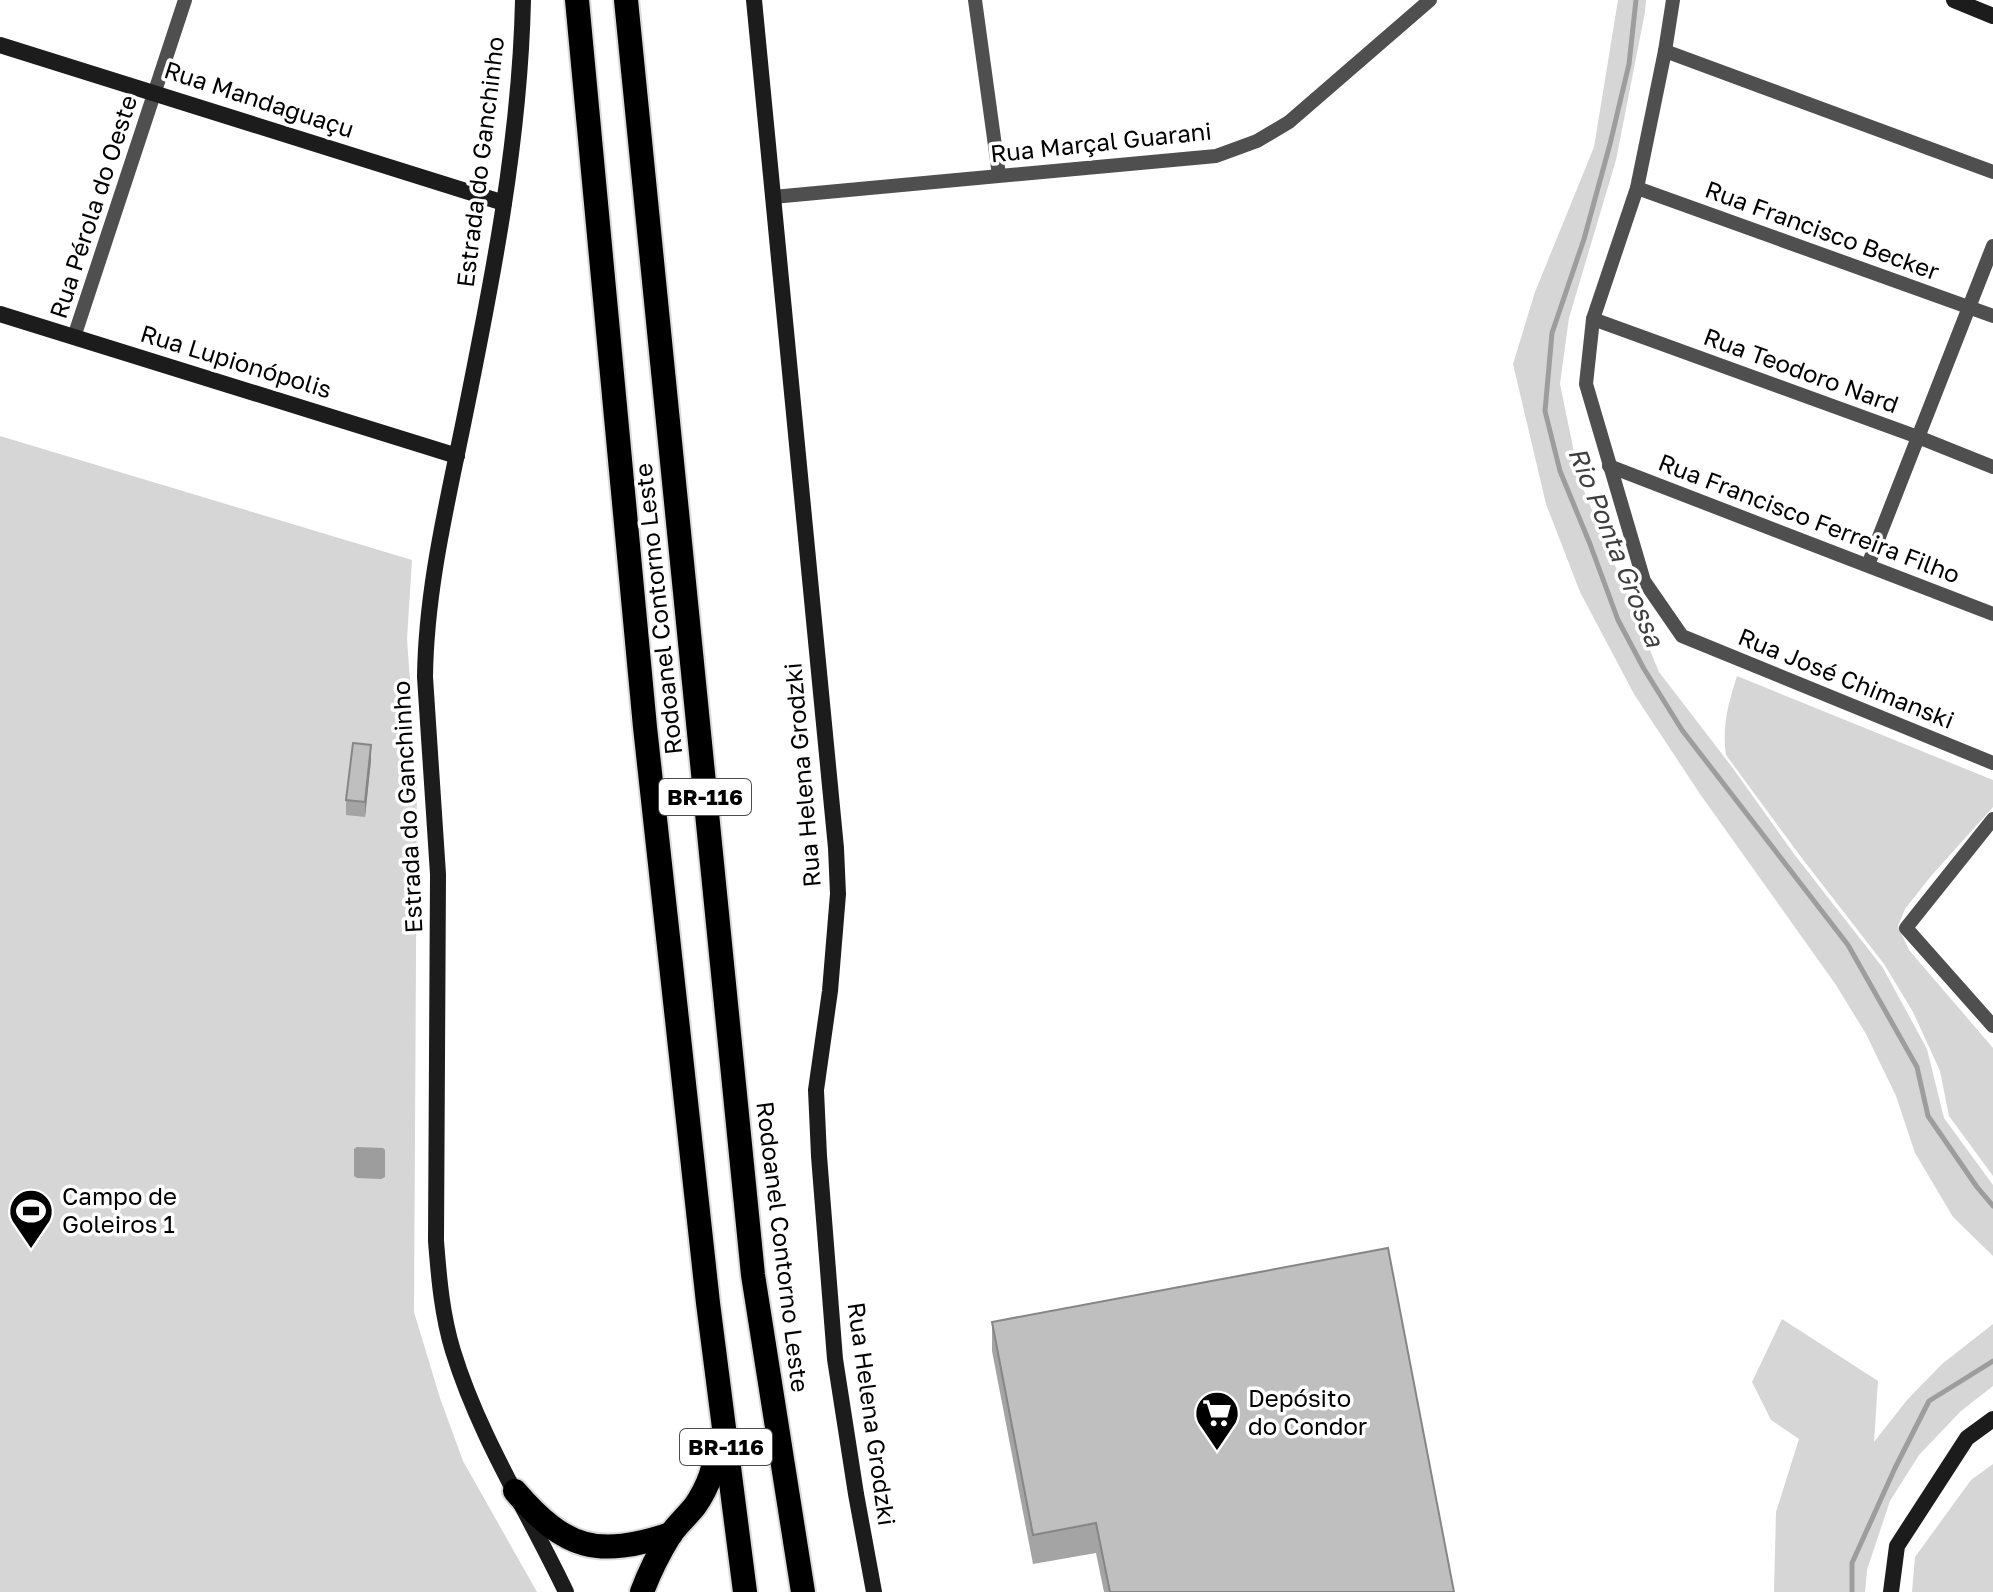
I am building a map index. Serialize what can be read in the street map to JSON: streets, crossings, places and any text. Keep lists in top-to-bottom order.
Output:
{
  "streets": {
    "highway": ["Rodoanel Contorno Leste", "BR-116"],
    "main road": [
      "Rua Mandaguaçu",
      "Estrada do Ganchinho",
      "Rua Lupionópolis",
      "Rua Helena Grodzki"
    ],
    "street": [
      "Rua Marçal Guarani",
      "Rua Pérola do Oeste",
      "Rua Francisco Becker",
      "Rua Teodoro Nard",
      "Rua Francisco Ferreira Filho",
      "Rua José Chimanski"
    ]
  },
  "crossings": [
    ["Rua Mandaguaçu", "Estrada do Ganchinho"],
    ["Rua Mandaguaçu", "Rua Pérola do Oeste"],
    ["Rua Marçal Guarani", "Rua Helena Grodzki"],
    ["Estrada do Ganchinho", "Rua Lupionópolis"],
    ["Rua Pérola do Oeste", "Rua Lupionópolis"],
    ["Rua Francisco Ferreira Filho", "Rua José Chimanski"]
  ],
  "water": ["Rio Ponta Grossa"],
  "places": {
    "sports": ["Campo de Goleiros 1"],
    "supermarket": ["Depósito do Condor"]
  }
}
